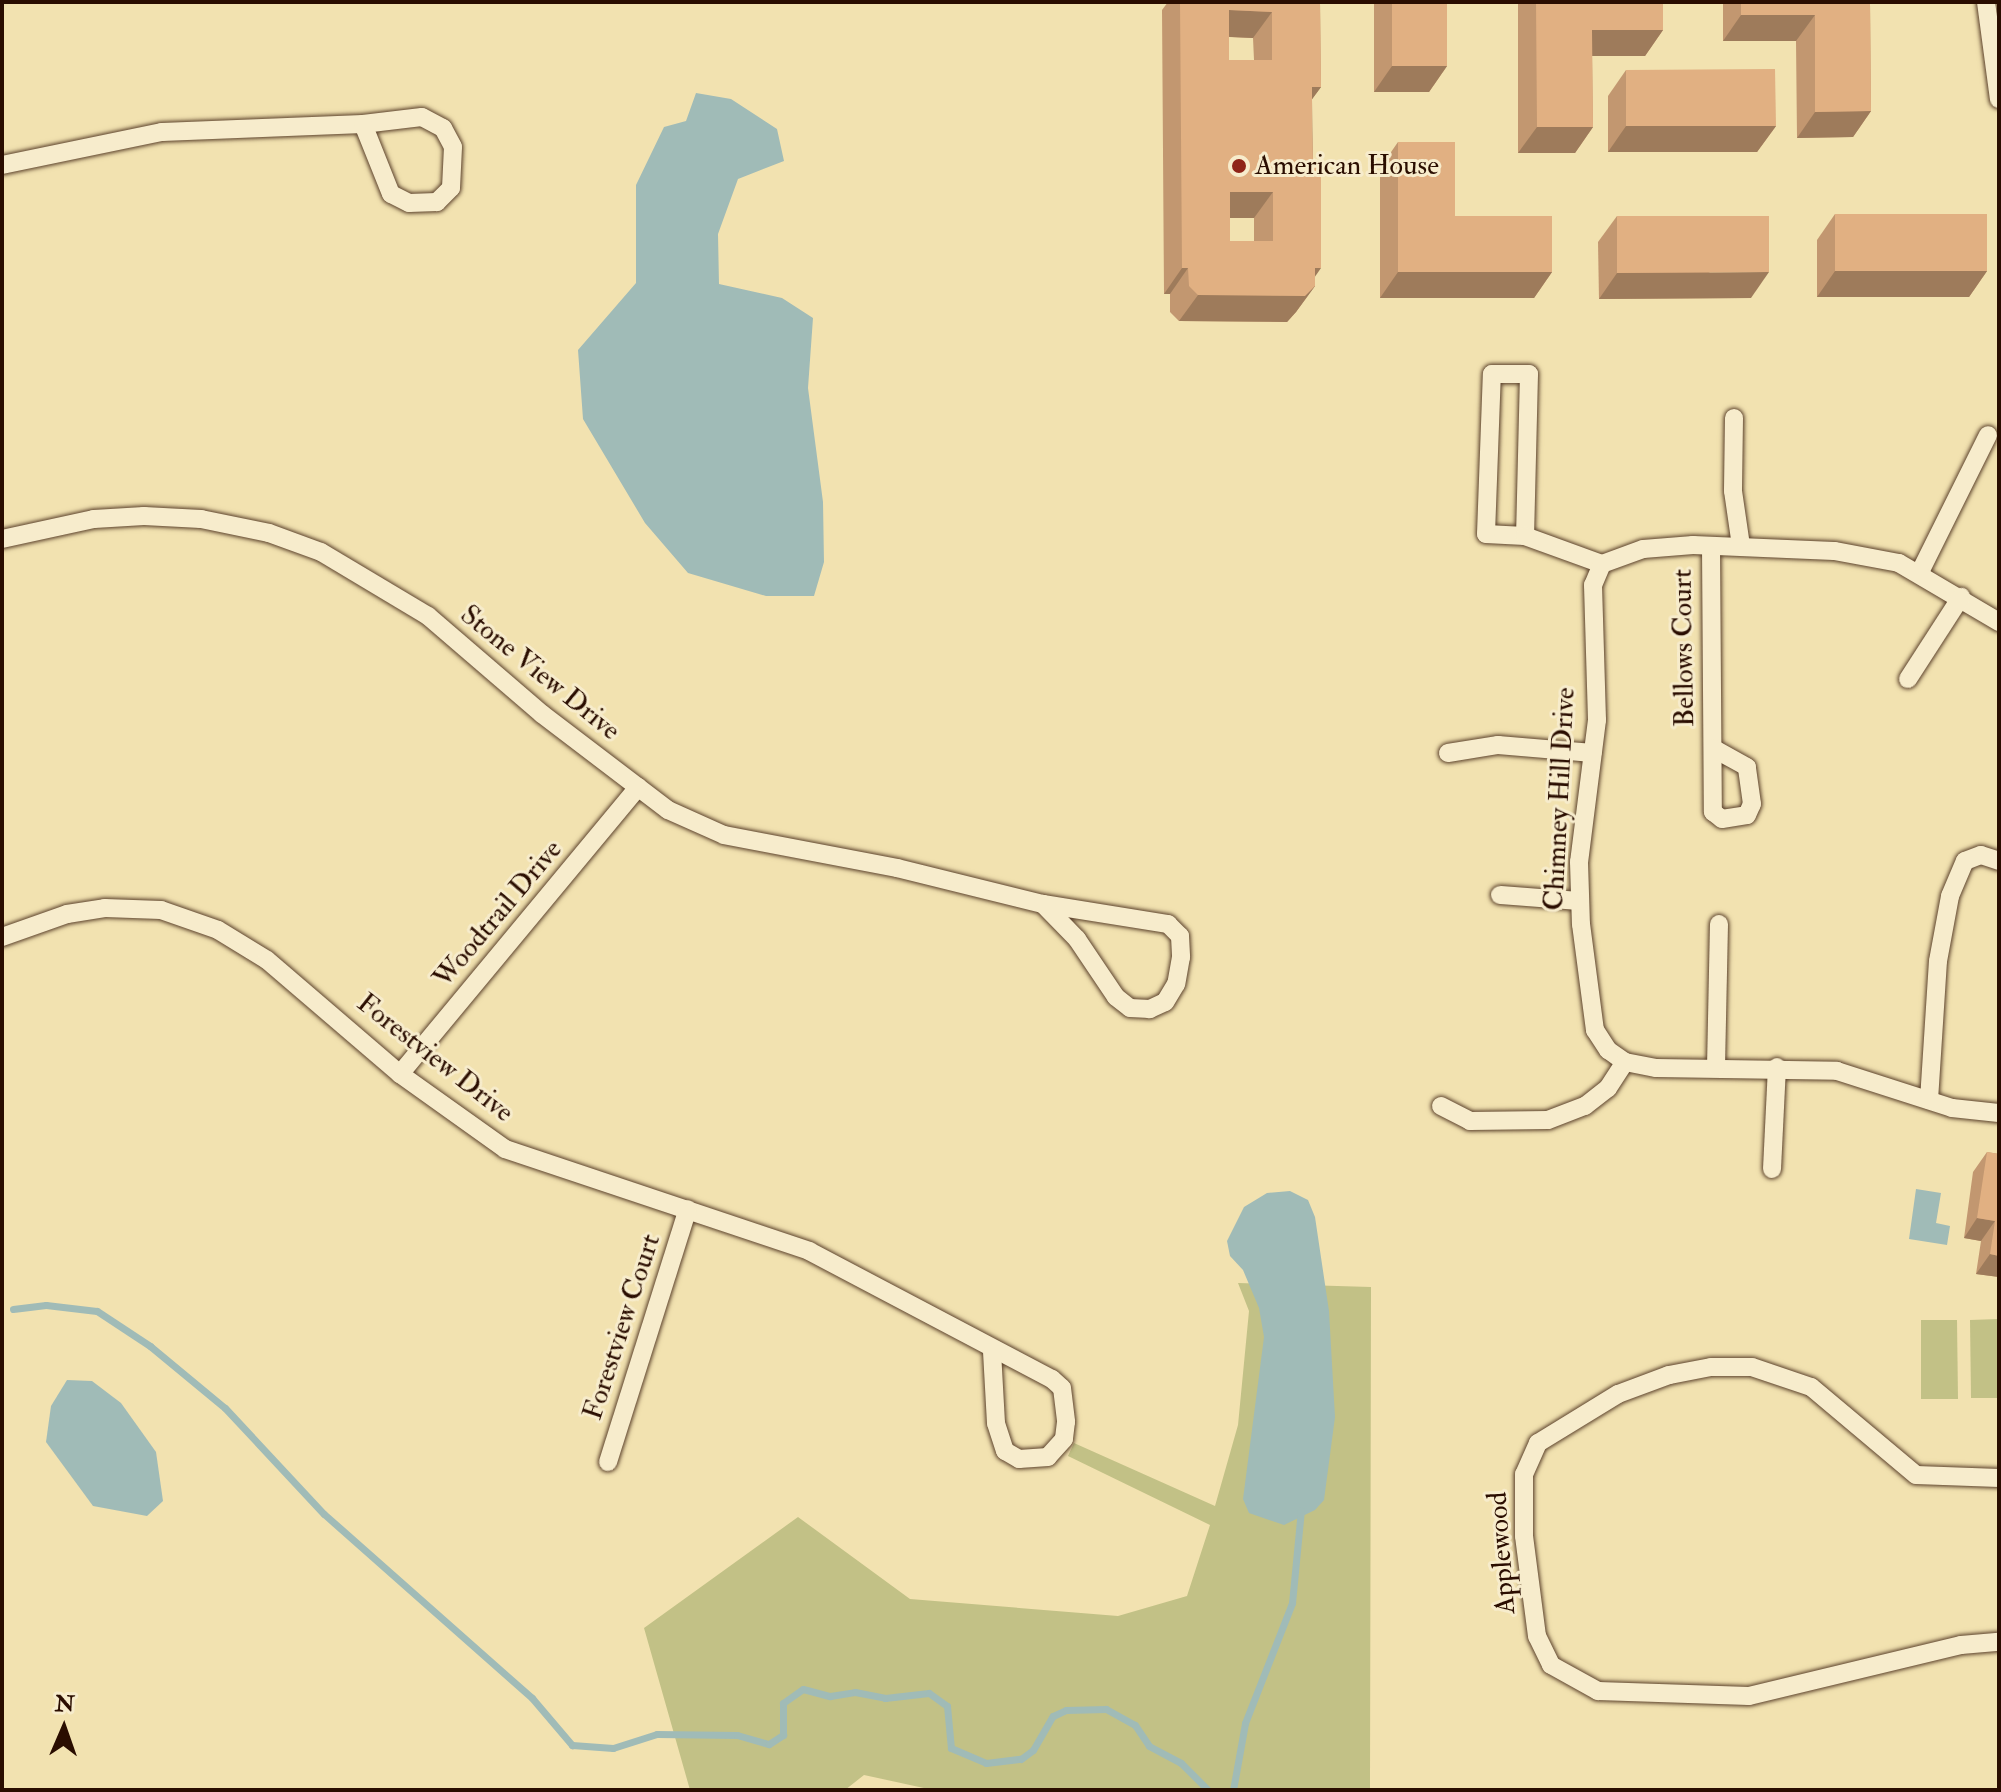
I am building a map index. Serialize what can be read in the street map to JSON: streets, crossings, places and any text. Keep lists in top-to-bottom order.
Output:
{
  "streets": {
    "street": [
      "Bellows Court",
      "Stone View Drive",
      "Chimney Hill Drive",
      "Woodtrail Drive",
      "Forestview Drive",
      "Forestview Court",
      "Applewood"
    ]
  },
  "crossings": [
    ["Stone View Drive", "Woodtrail Drive"],
    ["Woodtrail Drive", "Forestview Drive"],
    ["Forestview Drive", "Forestview Court"]
  ],
  "places": ["American House"],
  "north": "top"
}
